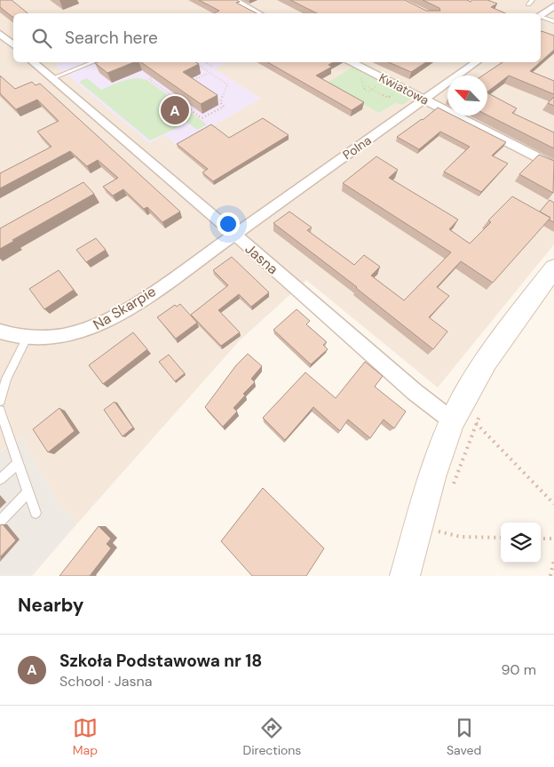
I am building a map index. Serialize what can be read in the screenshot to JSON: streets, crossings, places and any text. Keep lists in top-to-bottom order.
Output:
{
  "streets": {
    "street": [
      "Kwiatowa",
      "Polna",
      "Jasna",
      "Na Skarpie"
    ]
  },
  "crossings": [
    ["Kwiatowa", "Polna"],
    ["Polna", "Jasna"],
    ["Polna", "Na Skarpie"],
    ["Jasna", "Na Skarpie"]
  ],
  "north": "top left",
  "page": {
    "search": "Search here",
    "pins": "A",
    "heading": "Nearby",
    "list": [
      {
        "mark": "A",
        "name": "Szkoła Podstawowa nr 18",
        "note": "School · Jasna",
        "value": "90 m"
      }
    ],
    "nav": ["Map", "Directions", "Saved"]
  }
}
